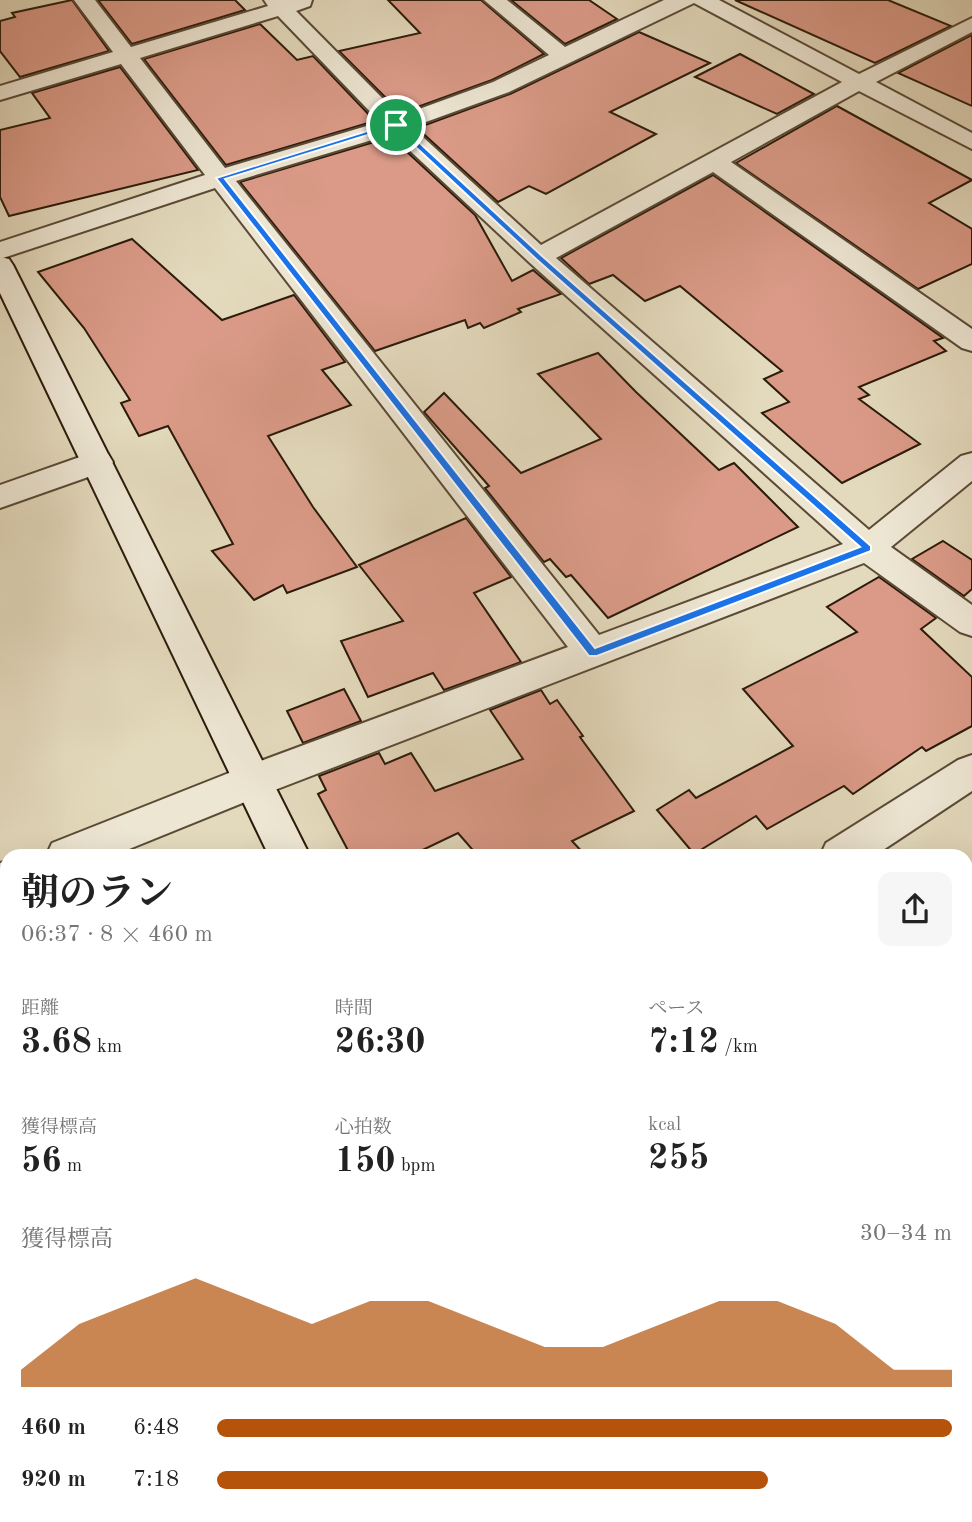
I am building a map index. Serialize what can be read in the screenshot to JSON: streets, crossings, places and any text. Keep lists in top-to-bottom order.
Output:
{
  "page": {
    "heading": ["朝のラン", "06:37 · 8 × 460 m"],
    "stats": [
      ["距離", "3.68 km"],
      ["時間", "26:30"],
      ["ペース", "7:12 /km"],
      ["獲得標高", "56 m"],
      ["心拍数", "150 bpm"],
      ["kcal", "255"]
    ],
    "chart": ["獲得標高", "30–34 m"],
    "list": [
      {
        "name": "460 m",
        "note": "6:48"
      },
      {
        "name": "920 m",
        "note": "7:18"
      }
    ]
  }
}
